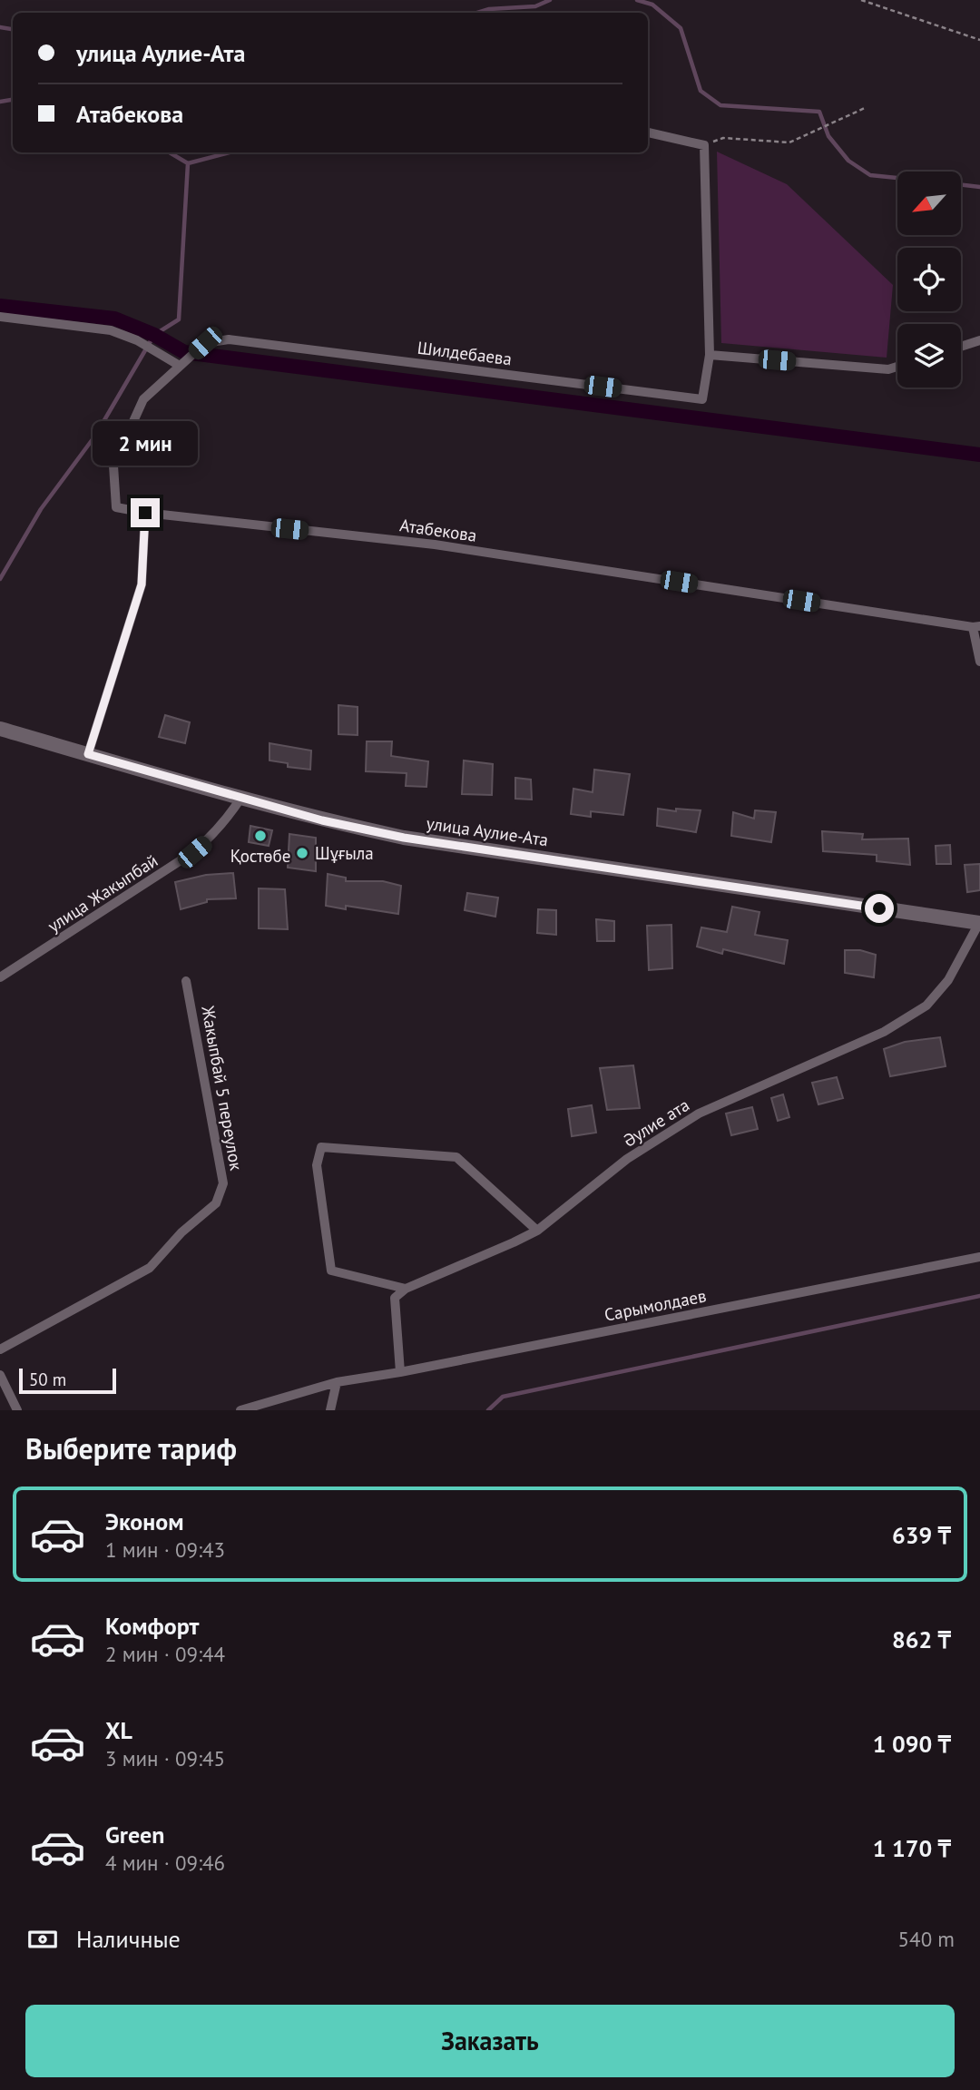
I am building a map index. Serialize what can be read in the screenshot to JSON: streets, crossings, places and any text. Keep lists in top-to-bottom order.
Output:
{
  "streets": {
    "main road": ["улица Аулие-Ата"],
    "street": [
      "Шилдебаева",
      "Атабекова",
      "улица Жакыпбай",
      "Жакыпбай 5 переулок",
      "Әулие ата",
      "Сарымолдаев"
    ]
  },
  "crossings": [
    ["Шилдебаева", "Атабекова"],
    ["улица Аулие-Ата", "улица Жакыпбай"],
    ["улица Аулие-Ата", "Әулие ата"]
  ],
  "places": ["Қостөбе", "Шұғыла"],
  "scale_bar": "50 m",
  "north": "bottom left",
  "page": {
    "banner": ["улица Аулие-Ата", "Атабекова"],
    "bubble": "2 мин",
    "scale": "50 m",
    "heading": "Выберите тариф",
    "list": [
      {
        "name": "Эконом",
        "note": "1 мин · 09:43",
        "value": "639 ₸"
      },
      {
        "name": "Комфорт",
        "note": "2 мин · 09:44",
        "value": "862 ₸"
      },
      {
        "name": "XL",
        "note": "3 мин · 09:45",
        "value": "1 090 ₸"
      },
      {
        "name": "Green",
        "note": "4 мин · 09:46",
        "value": "1 170 ₸"
      }
    ],
    "pay": ["Наличные", "540 m"],
    "buttons": "Заказать"
  }
}
